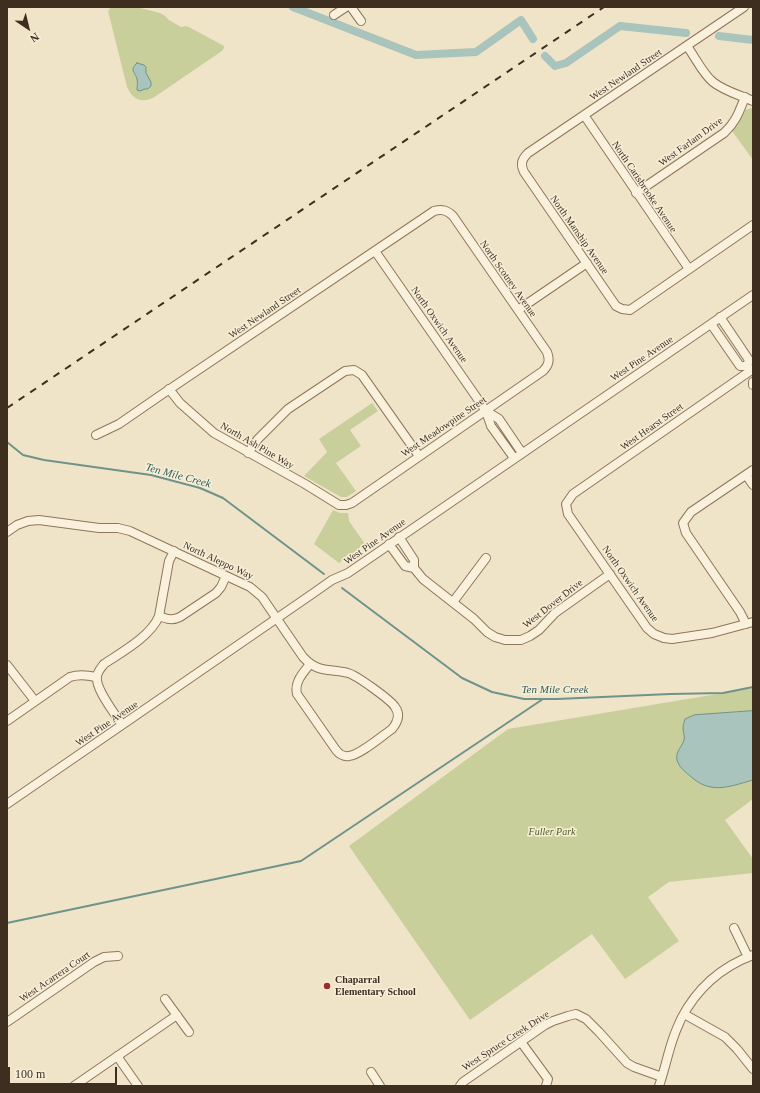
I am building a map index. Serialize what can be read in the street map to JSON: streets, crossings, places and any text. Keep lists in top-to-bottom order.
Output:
{
  "streets": {
    "street": [
      "West Newland Street",
      "West Farlam Drive",
      "North Carisbrooke Avenue",
      "North Manship Avenue",
      "North Scotney Avenue",
      "North Oxwich Avenue",
      "West Pine Avenue",
      "West Meadowpine Street",
      "West Hearst Street",
      "North Ash Pine Way",
      "North Aleppo Way",
      "West Dover Drive",
      "West Acarrera Court",
      "West Spruce Creek Drive"
    ]
  },
  "crossings": [
    ["West Newland Street", "North Carisbrooke Avenue"],
    ["West Newland Street", "North Manship Avenue"],
    ["West Newland Street", "North Scotney Avenue"],
    ["West Newland Street", "North Oxwich Avenue"],
    ["West Newland Street", "North Ash Pine Way"],
    ["West Farlam Drive", "North Carisbrooke Avenue"],
    ["North Carisbrooke Avenue", "North Manship Avenue"],
    ["North Scotney Avenue", "West Meadowpine Street"],
    ["North Oxwich Avenue", "West Pine Avenue"],
    ["North Oxwich Avenue", "West Meadowpine Street"],
    ["North Oxwich Avenue", "West Hearst Street"],
    ["North Oxwich Avenue", "West Dover Drive"],
    ["West Pine Avenue", "North Aleppo Way"],
    ["West Meadowpine Street", "North Ash Pine Way"]
  ],
  "water": ["Ten Mile Creek"],
  "parks": ["Fuller Park"],
  "places": ["Chaparral Elementary School"],
  "scale_bar": "100 m",
  "north": "bottom right"
}
